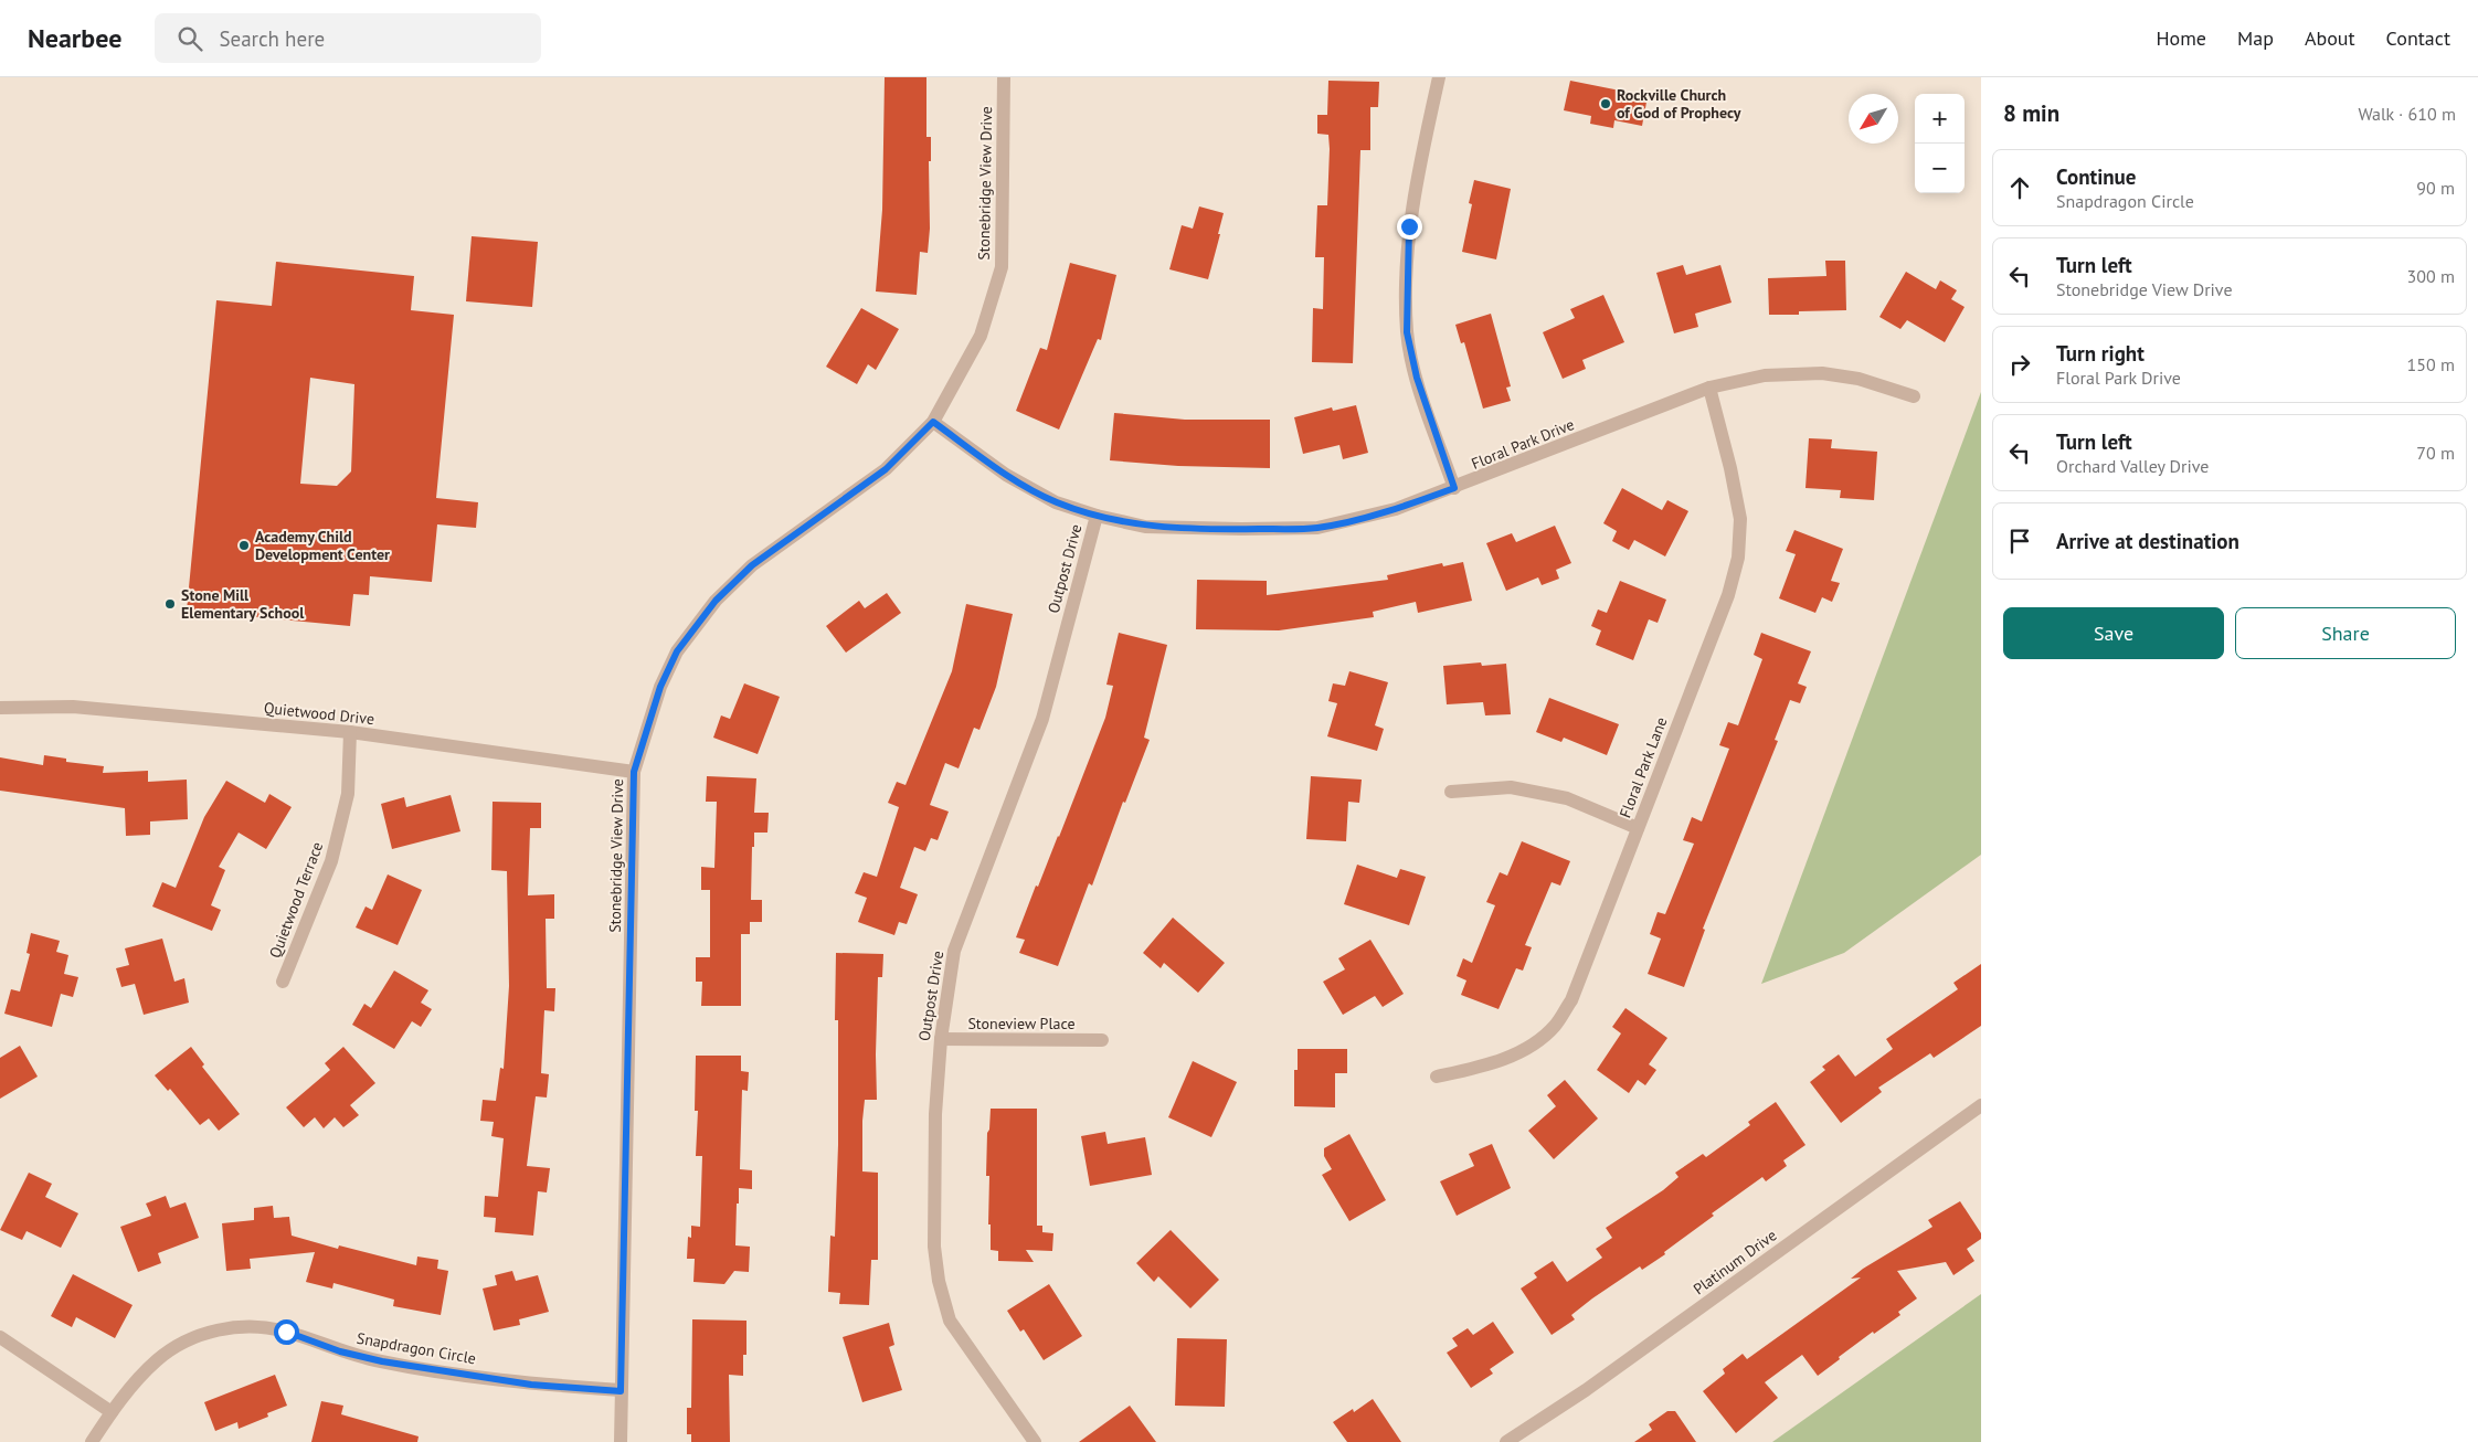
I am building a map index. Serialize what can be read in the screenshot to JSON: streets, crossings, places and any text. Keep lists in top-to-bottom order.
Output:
{
  "streets": {
    "street": [
      "Stonebridge View Drive",
      "Floral Park Drive",
      "Outpost Drive",
      "Quietwood Drive",
      "Floral Park Lane",
      "Quietwood Terrace",
      "Stoneview Place",
      "Platinum Drive",
      "Snapdragon Circle"
    ]
  },
  "crossings": [
    ["Stonebridge View Drive", "Floral Park Drive"],
    ["Stonebridge View Drive", "Quietwood Drive"],
    ["Stonebridge View Drive", "Snapdragon Circle"],
    ["Floral Park Drive", "Outpost Drive"],
    ["Floral Park Drive", "Floral Park Lane"],
    ["Outpost Drive", "Stoneview Place"],
    ["Quietwood Drive", "Quietwood Terrace"]
  ],
  "places": ["Rockville Church of God of Prophecy", "Academy Child Development Center", "Stone Mill Elementary School"],
  "north": "bottom left",
  "page": {
    "header": "Nearbee",
    "search": "Search here",
    "nav": [
      "Home",
      "Map",
      "About",
      "Contact"
    ],
    "heading": ["8 min", "Walk · 610 m"],
    "map_buttons": ["+", "−"],
    "list": [
      ["Continue", "Snapdragon Circle", "90 m"],
      ["Turn left", "Stonebridge View Drive", "300 m"],
      ["Turn right", "Floral Park Drive", "150 m"],
      ["Turn left", "Orchard Valley Drive", "70 m"],
      "Arrive at destination"
    ],
    "buttons": ["Save", "Share"]
  }
}
